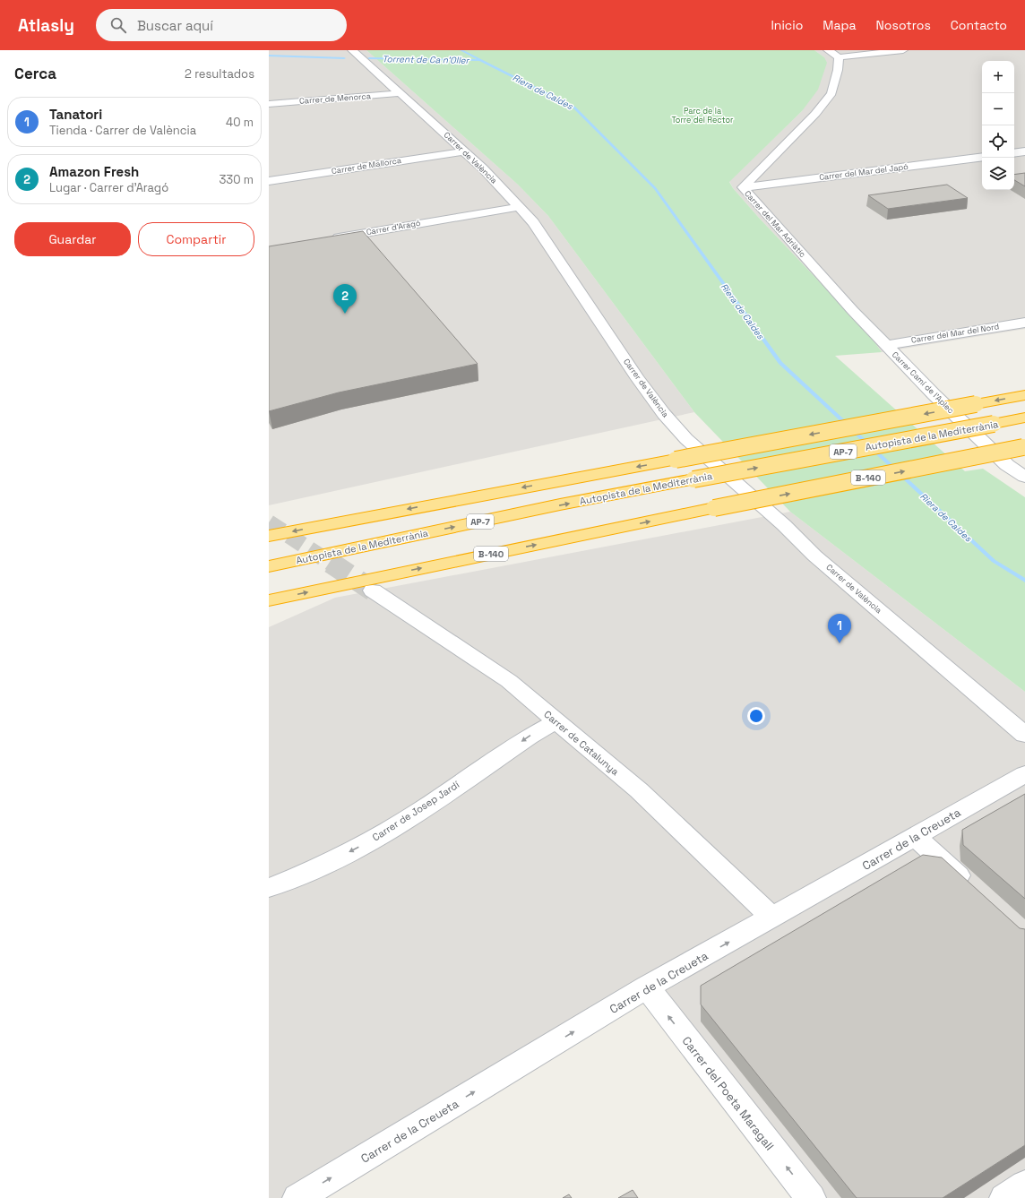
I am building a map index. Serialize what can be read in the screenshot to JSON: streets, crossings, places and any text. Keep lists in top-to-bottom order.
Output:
{
  "streets": {
    "highway": ["Autopista de la Mediterrània", "AP-7", "B-140"],
    "street": [
      "Carrer de Menorca",
      "Carrer de València",
      "Carrer de Mallorca",
      "Carrer del Mar del Japó",
      "Carrer del Mar Adriàtic",
      "Carrer d'Aragó",
      "Carrer del Mar del Nord",
      "Carrer Camí de l'Aplec",
      "Carrer de Catalunya",
      "Carrer de Josep Jardí",
      "Carrer de la Creueta",
      "Carrer del Poeta Maragall"
    ]
  },
  "crossings": [
    ["Carrer de Menorca", "Carrer de València"],
    ["Carrer de València", "Carrer de Mallorca"],
    ["Carrer de València", "Carrer d'Aragó"],
    ["Carrer del Mar del Japó", "Carrer del Mar Adriàtic"],
    ["Carrer del Mar Adriàtic", "Carrer del Mar del Nord"],
    ["Carrer del Mar Adriàtic", "Carrer Camí de l'Aplec"],
    ["Carrer del Mar del Nord", "Carrer Camí de l'Aplec"],
    ["Carrer de Catalunya", "Carrer de Josep Jardí"],
    ["Carrer de Catalunya", "Carrer de la Creueta"],
    ["Carrer de la Creueta", "Carrer del Poeta Maragall"]
  ],
  "one_way": ["Carrer de Josep Jardí", "Carrer de la Creueta", "Carrer del Poeta Maragall"],
  "water": ["Torrent de Ca n'Oller", "Riera de Caldes"],
  "parks": ["Parc de la Torre del Rector"],
  "page": {
    "header": "Atlasly",
    "search": "Buscar aquí",
    "nav": [
      "Inicio",
      "Mapa",
      "Nosotros",
      "Contacto"
    ],
    "heading": ["Cerca", "2 resultados"],
    "map_buttons": ["+", "−"],
    "list": [
      {
        "mark": "1",
        "name": "Tanatori",
        "note": "Tienda · Carrer de València",
        "value": "40 m"
      },
      {
        "mark": "2",
        "name": "Amazon Fresh",
        "note": "Lugar · Carrer d'Aragó",
        "value": "330 m"
      }
    ],
    "buttons": ["Guardar", "Compartir"],
    "pins": ["2", "1"]
  }
}
